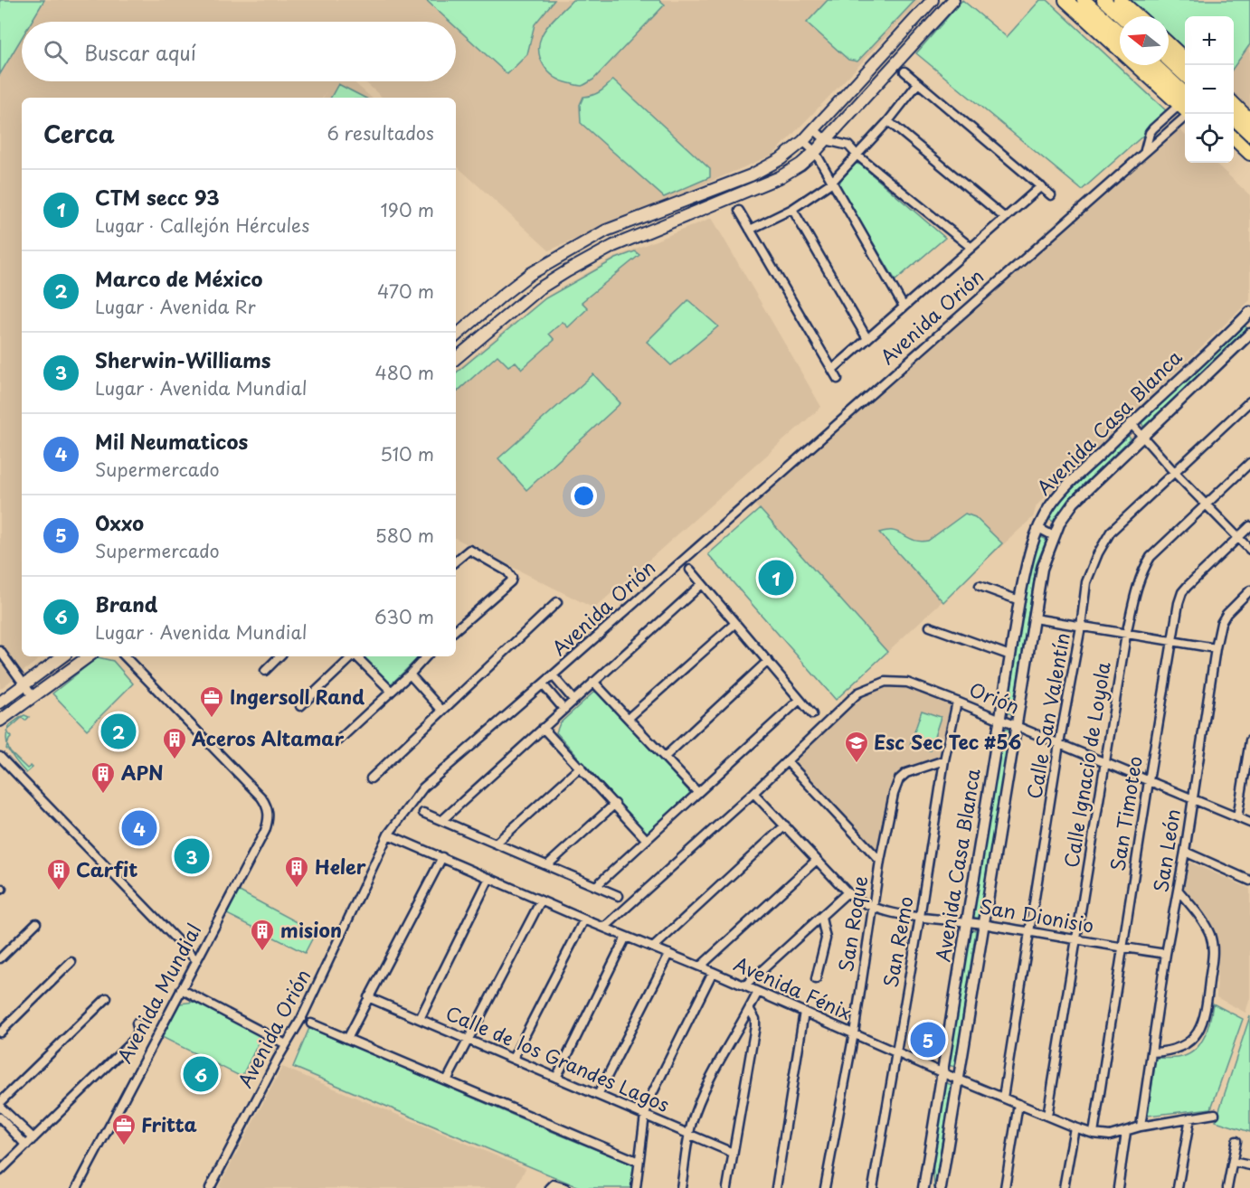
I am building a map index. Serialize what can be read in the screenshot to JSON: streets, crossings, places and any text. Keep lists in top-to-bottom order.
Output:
{
  "streets": {
    "street": [
      "Avenida Orión",
      "Avenida Casa Blanca",
      "Orión",
      "Calle San Valentín",
      "Calle Ignacio de Loyola",
      "San Timoteo",
      "San León",
      "San Dionisio",
      "San Roque",
      "San Remo",
      "Avenida Fénix",
      "Avenida Mundial",
      "Calle de los Grandes Lagos"
    ]
  },
  "crossings": [
    ["Avenida Orión", "Avenida Fénix"],
    ["Avenida Casa Blanca", "Orión"],
    ["Avenida Casa Blanca", "San Dionisio"],
    ["Avenida Casa Blanca", "Avenida Fénix"],
    ["Orión", "Calle San Valentín"],
    ["Orión", "Calle Ignacio de Loyola"],
    ["Orión", "San Timoteo"],
    ["Orión", "San León"],
    ["Orión", "San Dionisio"],
    ["Orión", "San Remo"],
    ["Orión", "Avenida Fénix"],
    ["Calle San Valentín", "San Dionisio"],
    ["Calle San Valentín", "Avenida Fénix"],
    ["Calle Ignacio de Loyola", "San Dionisio"],
    ["Calle Ignacio de Loyola", "Avenida Fénix"],
    ["San Timoteo", "San Dionisio"],
    ["San Timoteo", "Avenida Fénix"],
    ["San León", "San Dionisio"],
    ["San León", "Avenida Fénix"],
    ["San Dionisio", "San Roque"],
    ["San Dionisio", "San Remo"],
    ["San Roque", "San Remo"],
    ["San Roque", "Avenida Fénix"],
    ["San Remo", "Avenida Fénix"]
  ],
  "places": {
    "office": ["Ingersoll Rand", "Fritta"],
    "building": [
      "Aceros Altamar",
      "APN",
      "Heler",
      "Carfit",
      "mision"
    ],
    "school or university": ["Esc Sec Tec #56"]
  },
  "north": "left",
  "page": {
    "map_buttons": ["+", "−"],
    "search": "Buscar aquí",
    "heading": ["Cerca", "6 resultados"],
    "list": [
      {
        "mark": "1",
        "name": "CTM secc 93",
        "note": "Lugar · Callejón Hércules",
        "value": "190 m"
      },
      {
        "mark": "2",
        "name": "Marco de México",
        "note": "Lugar · Avenida Rr",
        "value": "470 m"
      },
      {
        "mark": "3",
        "name": "Sherwin-Williams",
        "note": "Lugar · Avenida Mundial",
        "value": "480 m"
      },
      {
        "mark": "4",
        "name": "Mil Neumaticos",
        "note": "Supermercado",
        "value": "510 m"
      },
      {
        "mark": "5",
        "name": "Oxxo",
        "note": "Supermercado",
        "value": "580 m"
      },
      {
        "mark": "6",
        "name": "Brand",
        "note": "Lugar · Avenida Mundial",
        "value": "630 m"
      }
    ],
    "pins": [
      "1",
      "2",
      "4",
      "3",
      "5",
      "6"
    ]
  }
}
